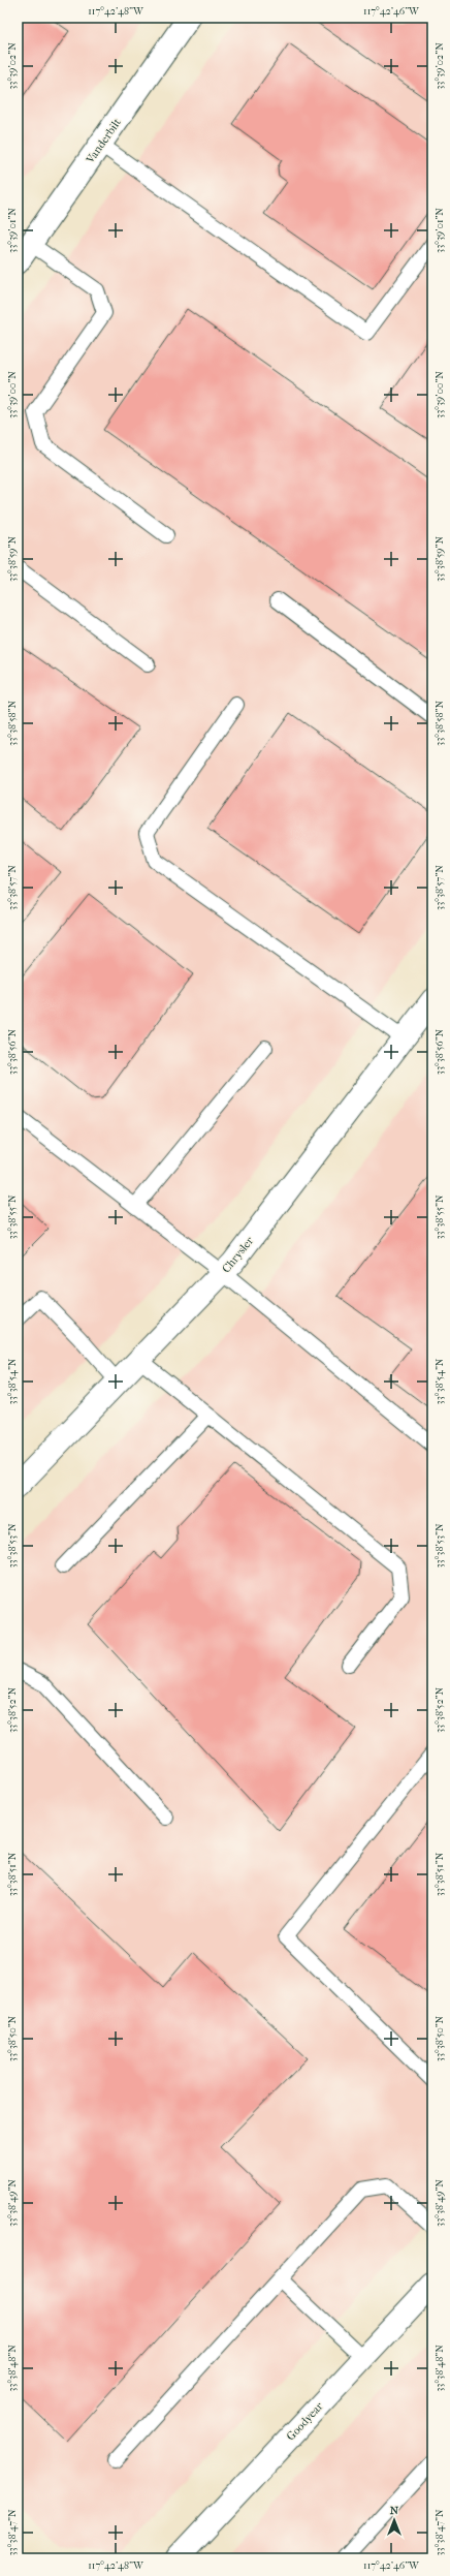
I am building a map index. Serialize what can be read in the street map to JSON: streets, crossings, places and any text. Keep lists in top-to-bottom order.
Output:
{
  "streets": {
    "street": ["Vanderbilt", "Chrysler", "Goodyear"]
  },
  "north": "top",
  "coordinates": [
    "117°42'48\"W",
    "117°42'46\"W",
    "33°39'02\"N",
    "33°39'01\"N",
    "33°39'00\"N",
    "33°38'59\"N",
    "33°38'58\"N",
    "33°38'57\"N",
    "33°38'56\"N",
    "33°38'55\"N",
    "33°38'54\"N",
    "33°38'53\"N",
    "33°38'52\"N",
    "33°38'51\"N",
    "33°38'50\"N",
    "33°38'49\"N",
    "33°38'48\"N",
    "33°38'47\"N"
  ]
}
